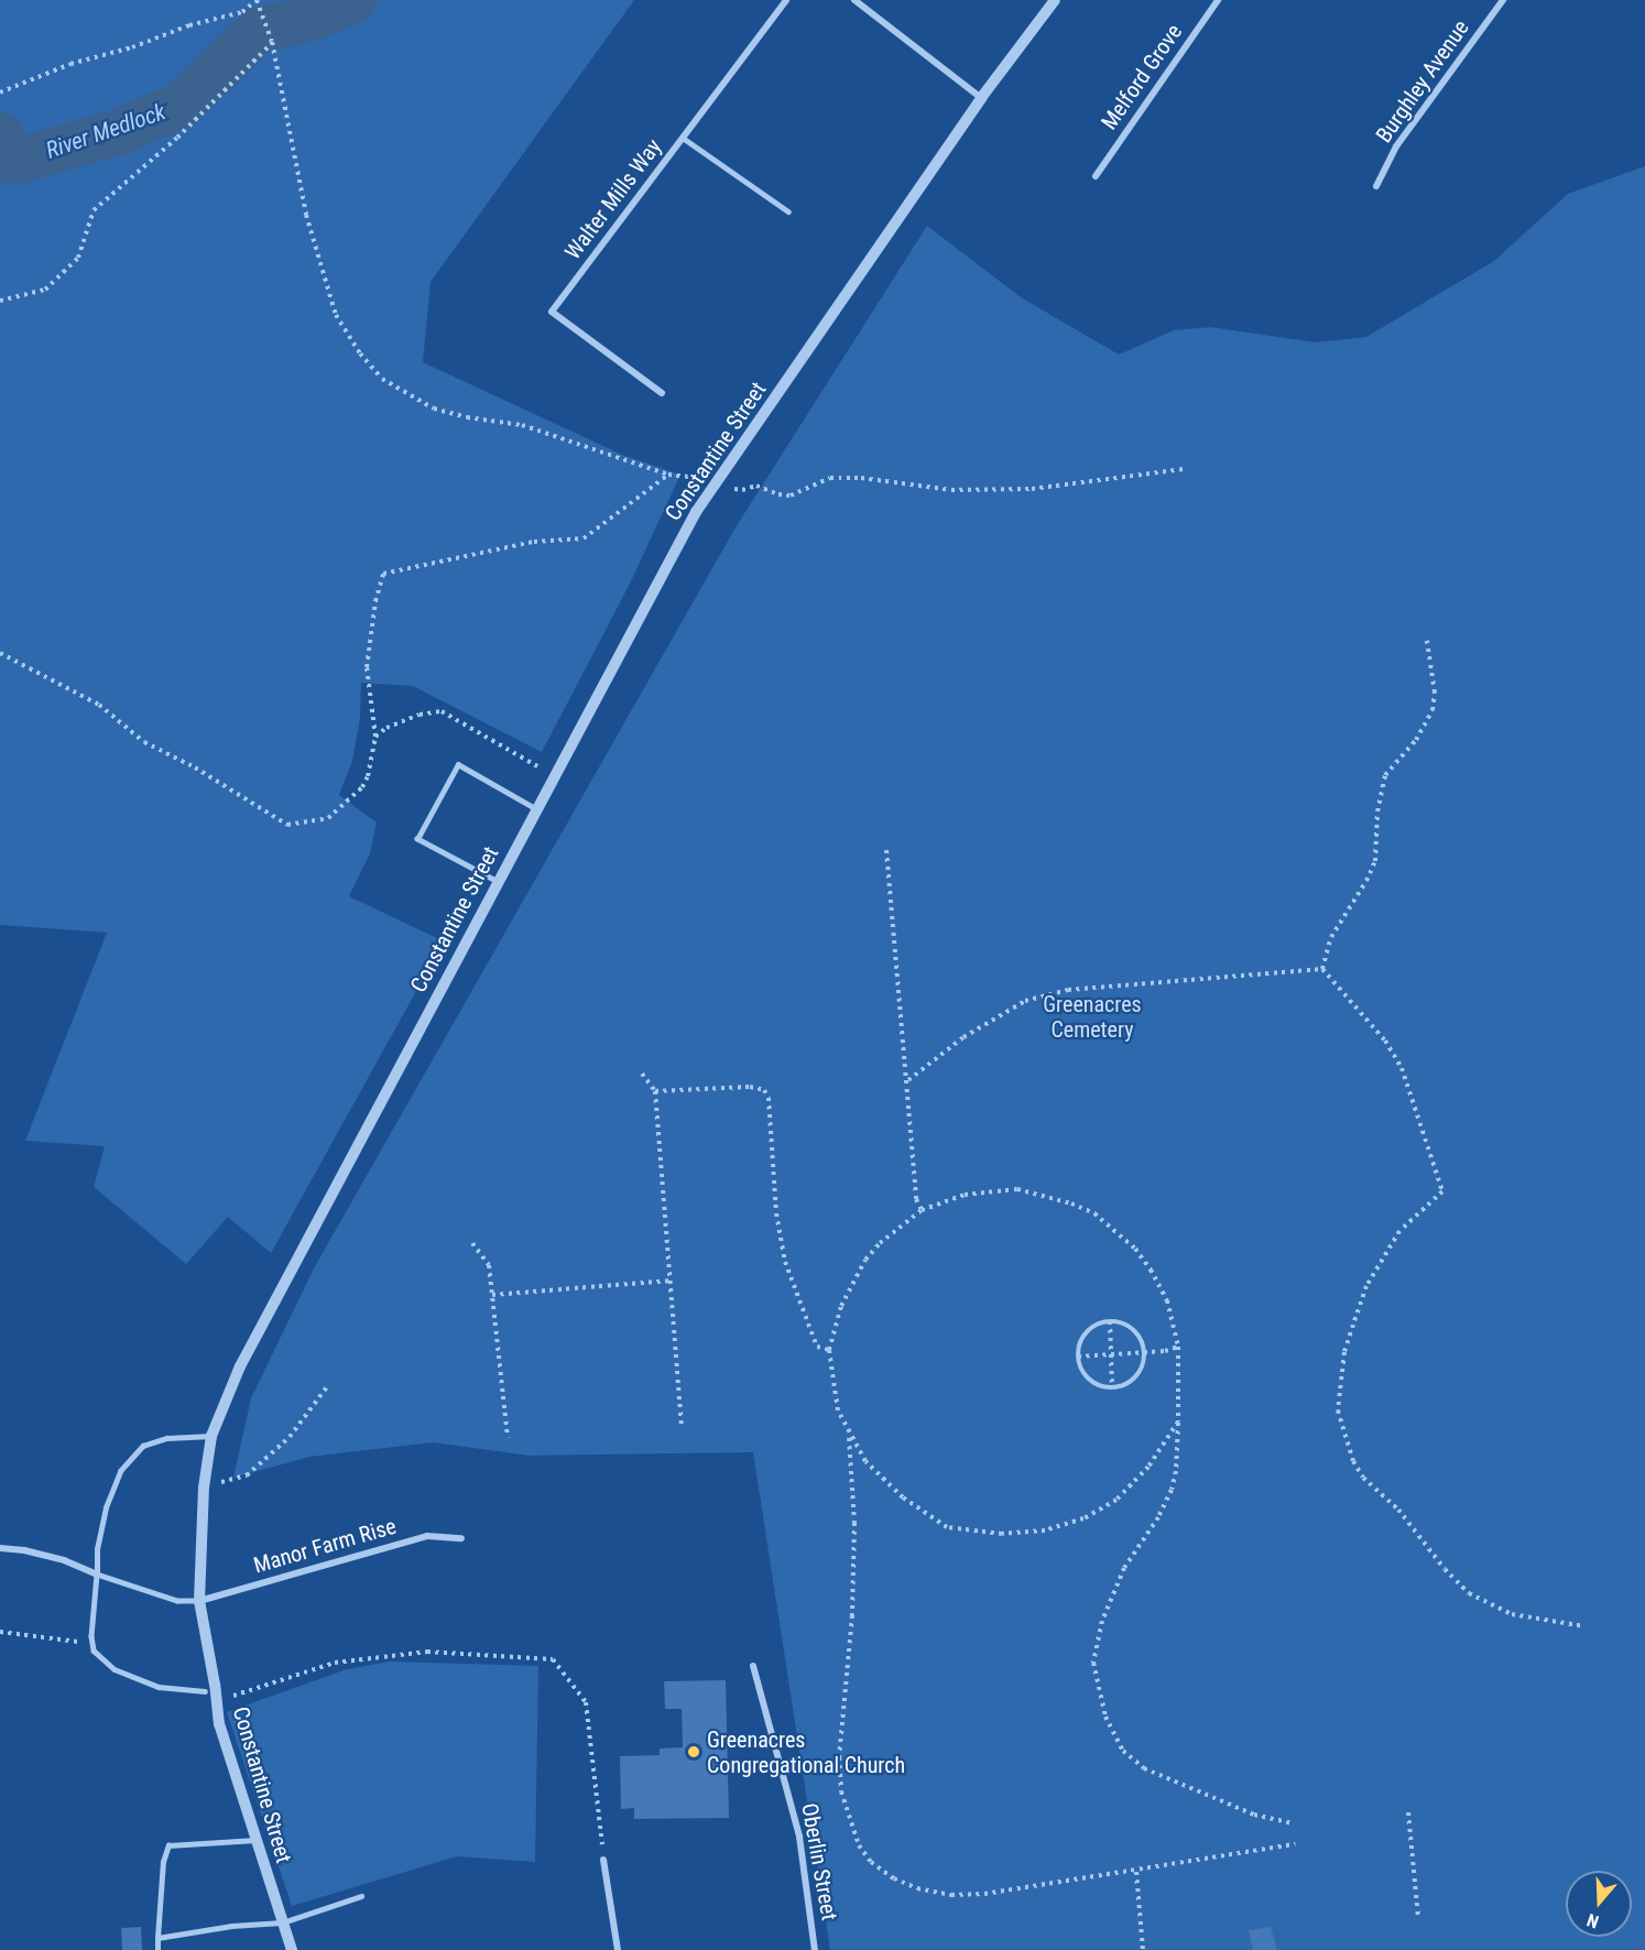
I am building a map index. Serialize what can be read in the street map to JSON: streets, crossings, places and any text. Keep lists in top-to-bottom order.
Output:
{
  "streets": {
    "street": [
      "Melford Grove",
      "Burghley Avenue",
      "Walter Mills Way",
      "Constantine Street",
      "Manor Farm Rise",
      "Oberlin Street"
    ]
  },
  "crossings": [
    ["Constantine Street", "Manor Farm Rise"]
  ],
  "water": ["River Medlock"],
  "parks": ["Greenacres Cemetery"],
  "places": ["Greenacres Congregational Church"],
  "north": "bottom"
}
